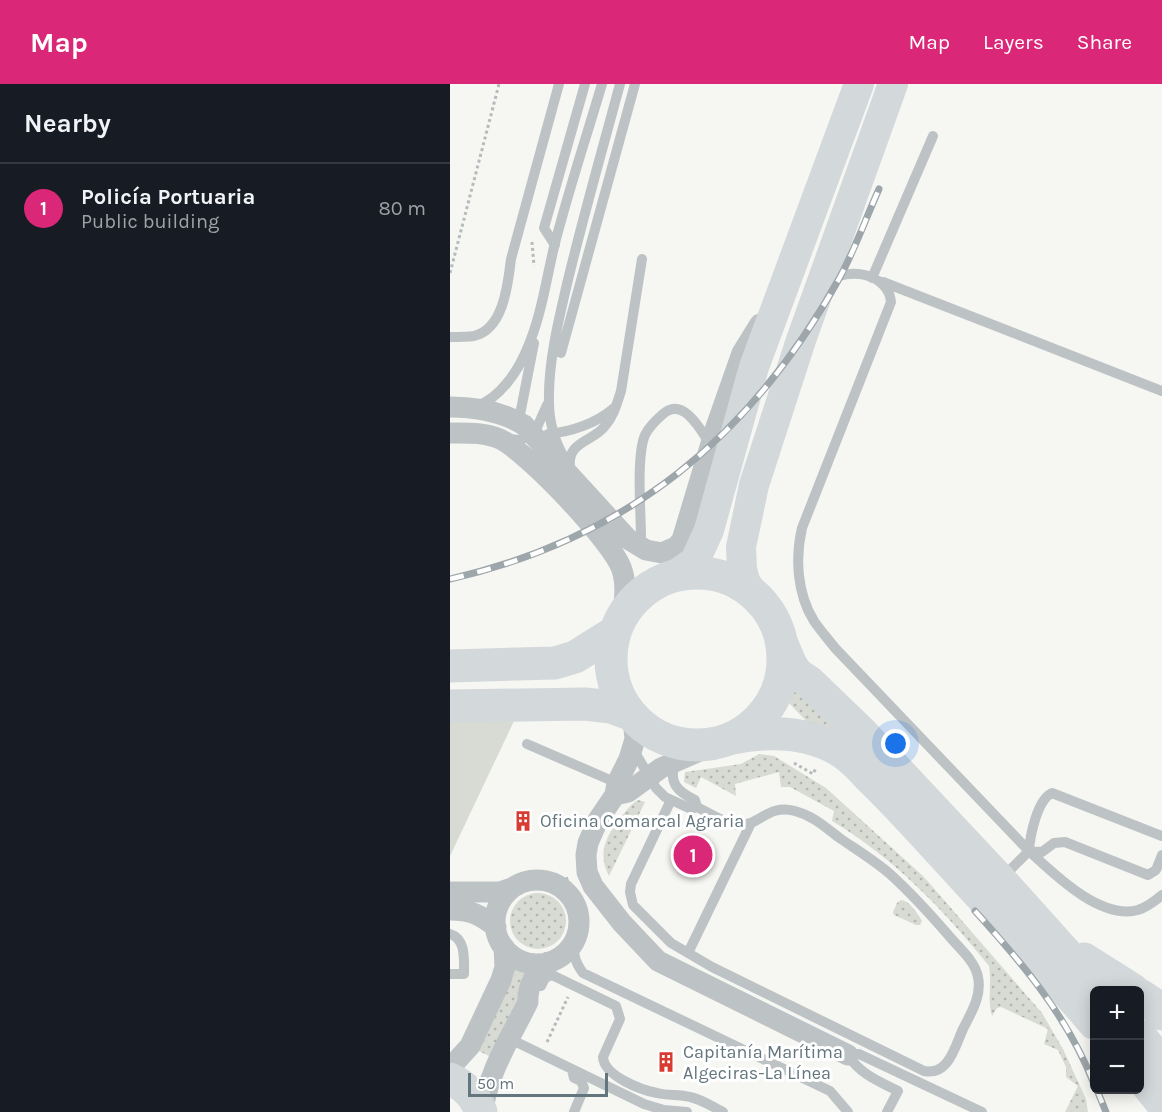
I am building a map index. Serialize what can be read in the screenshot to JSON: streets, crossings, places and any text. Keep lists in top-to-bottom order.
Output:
{
  "places": {
    "building": ["Oficina Comarcal Agraria", "Capitanía Marítima Algeciras-La Línea"]
  },
  "scale_bar": "50 m",
  "page": {
    "header": "Map",
    "nav": ["Map", "Layers", "Share"],
    "heading": "Nearby",
    "list": [
      {
        "mark": "1",
        "name": "Policía Portuaria",
        "note": "Public building",
        "value": "80 m"
      }
    ],
    "pins": "1",
    "map_buttons": ["+", "−"],
    "scale": "50 m"
  }
}
